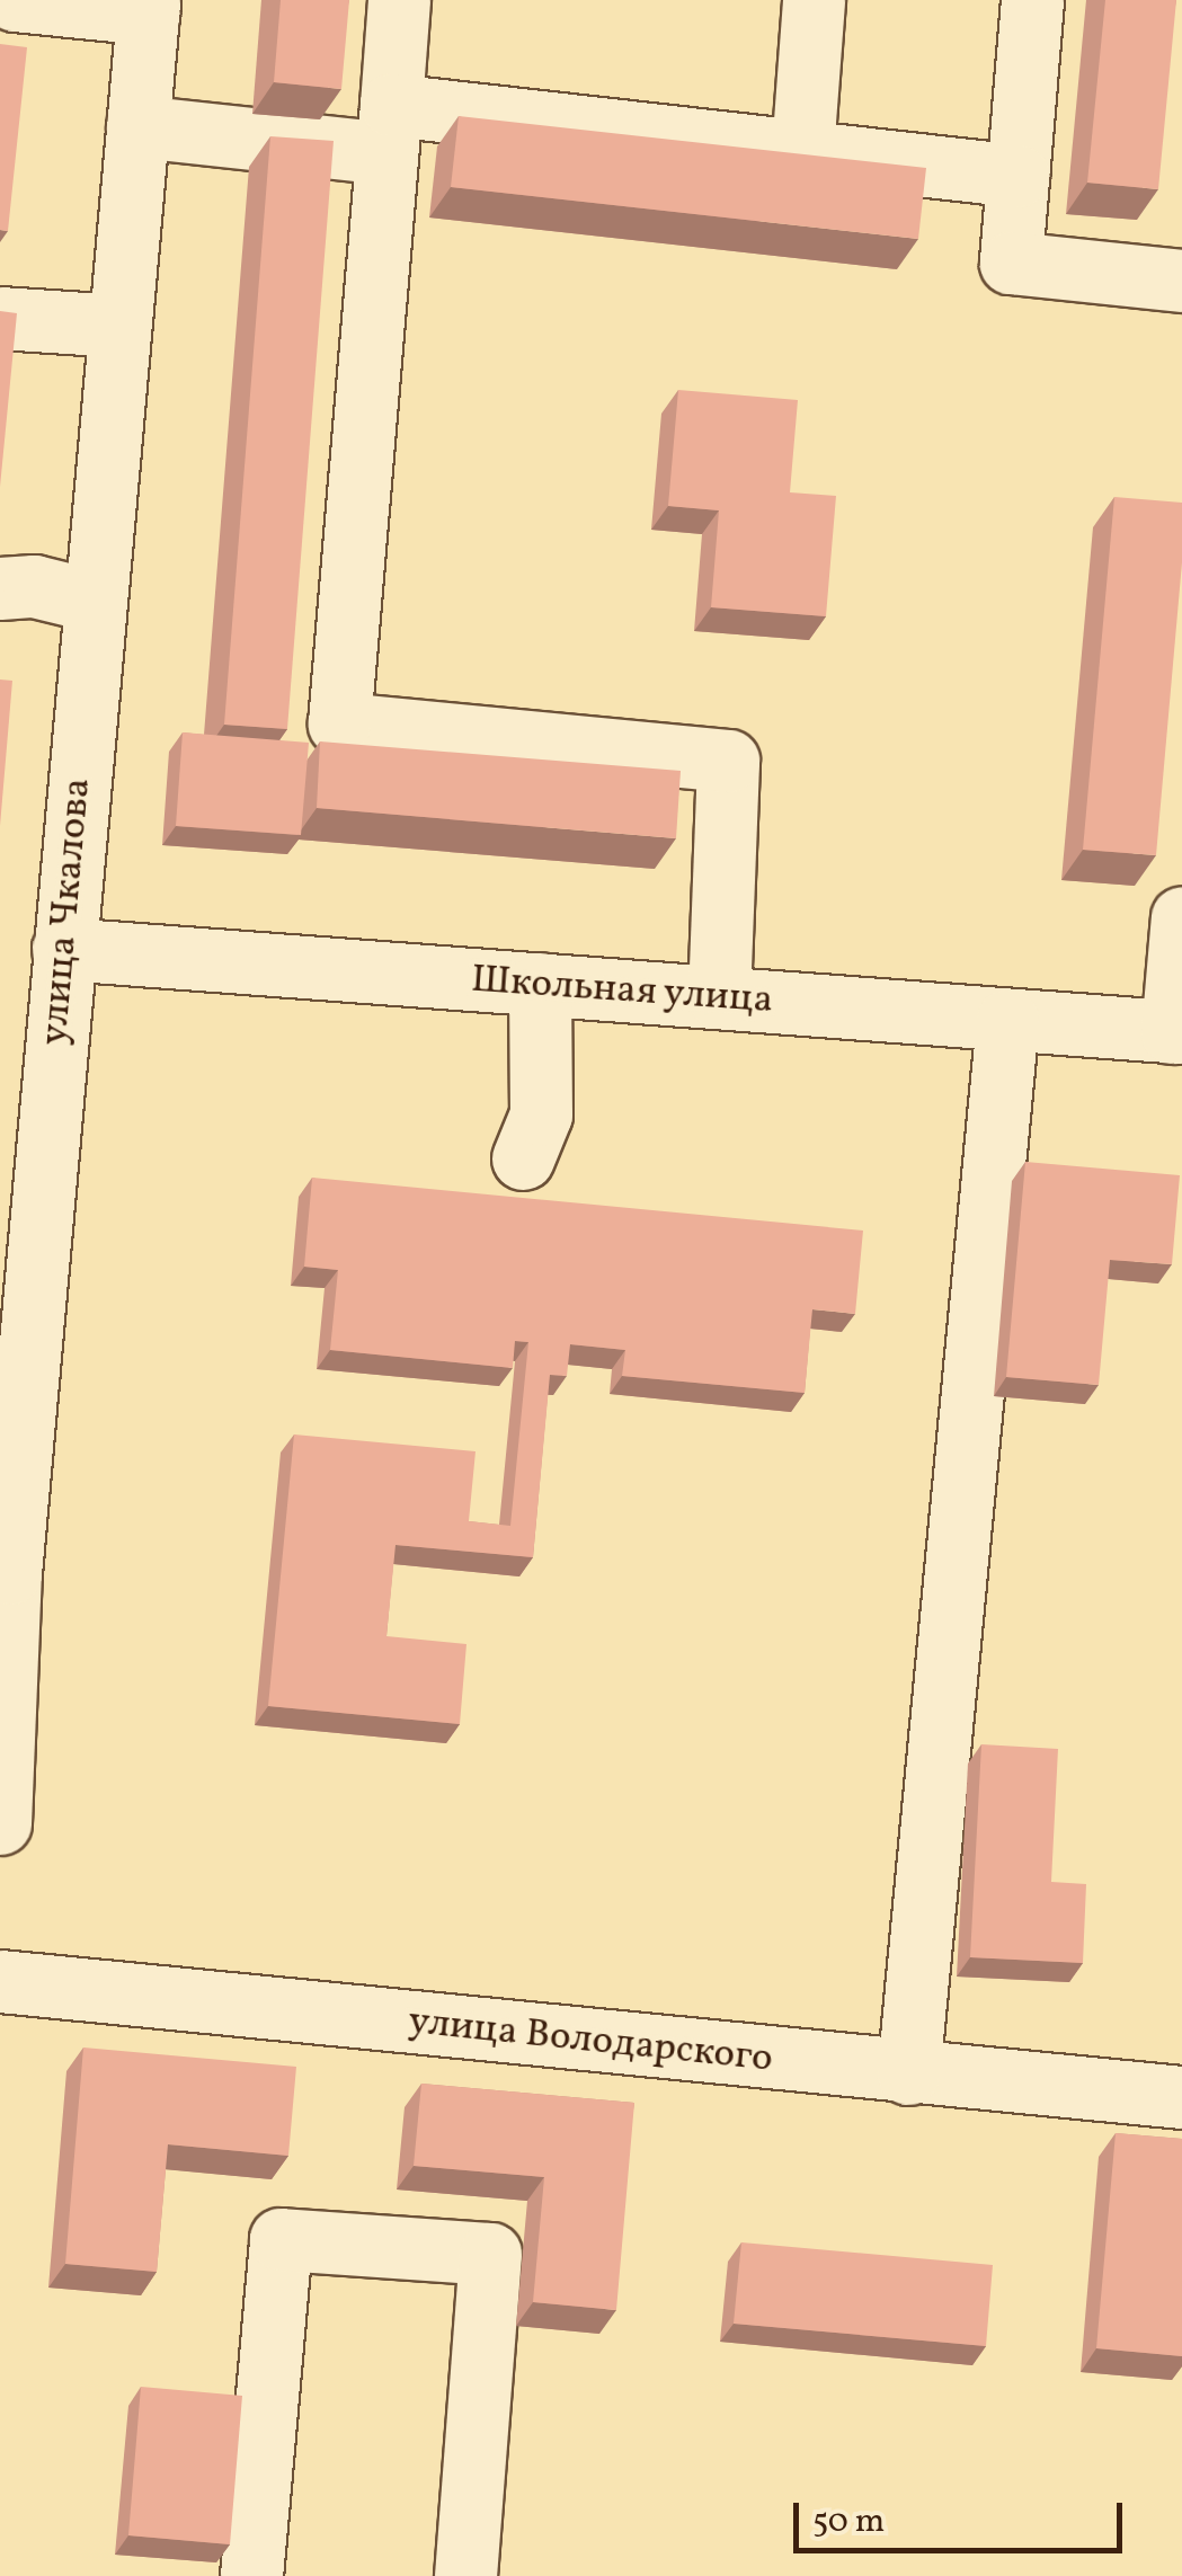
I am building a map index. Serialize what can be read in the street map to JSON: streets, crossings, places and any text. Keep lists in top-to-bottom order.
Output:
{
  "streets": {
    "street": ["улица Чкалова", "Школьная улица", "улица Володарского"]
  },
  "crossings": [
    ["улица Чкалова", "Школьная улица"]
  ],
  "scale_bar": "50 m"
}
